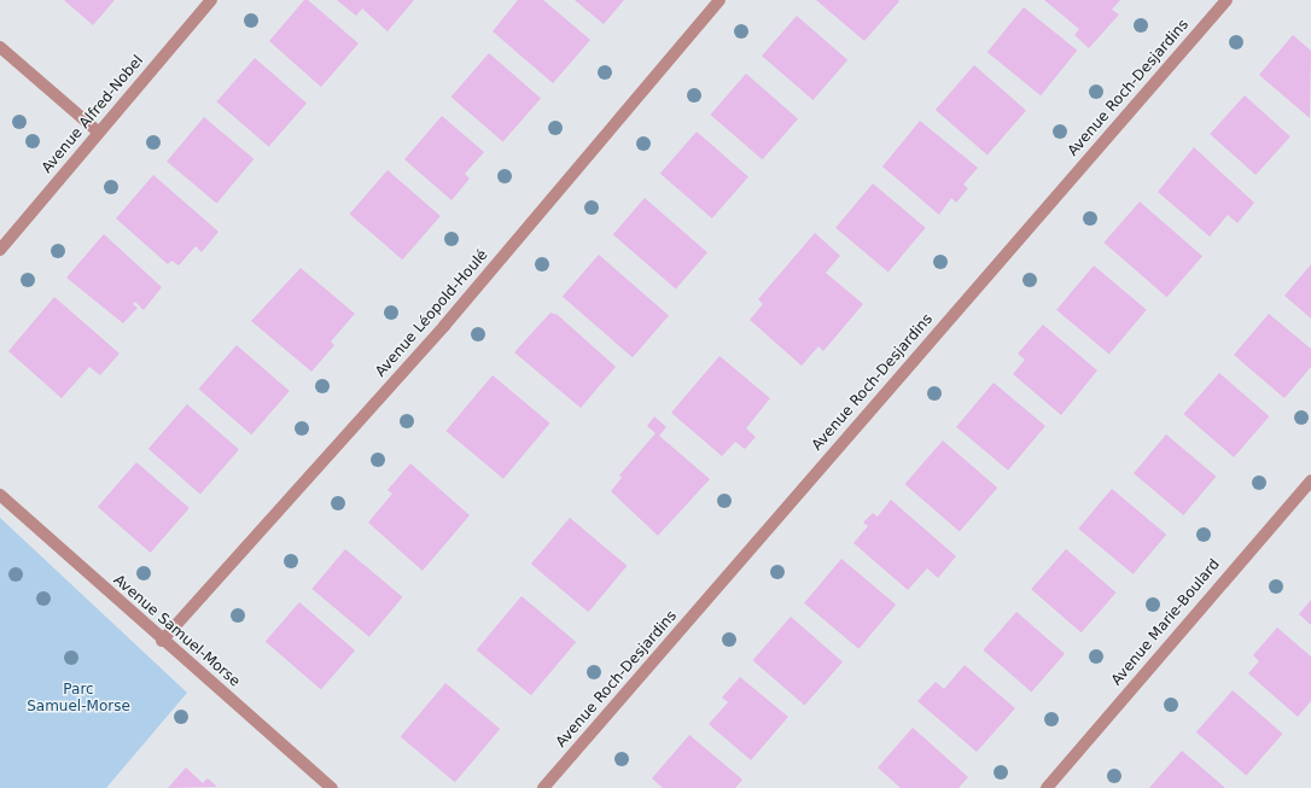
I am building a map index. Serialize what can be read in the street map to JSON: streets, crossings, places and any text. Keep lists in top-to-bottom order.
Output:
{
  "streets": {
    "street": [
      "Avenue Roch-Desjardins",
      "Avenue Alfred-Nobel",
      "Avenue Léopold-Houlé",
      "Avenue Marie-Boulard",
      "Avenue Samuel-Morse"
    ]
  },
  "crossings": [
    ["Avenue Léopold-Houlé", "Avenue Samuel-Morse"]
  ],
  "parks": ["Parc Samuel-Morse"]
}
